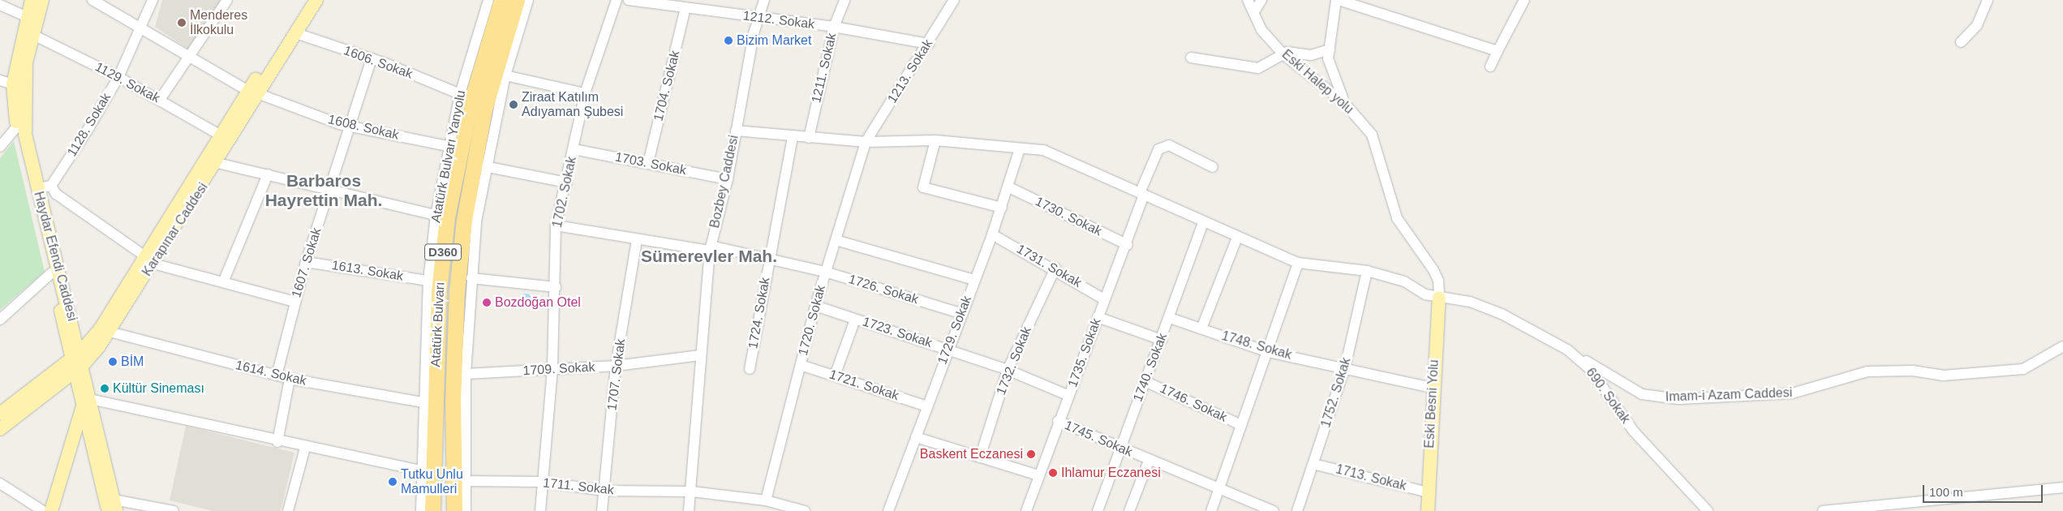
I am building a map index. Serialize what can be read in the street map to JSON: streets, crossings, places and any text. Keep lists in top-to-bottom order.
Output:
{
  "streets": {
    "highway": ["D360", "Atatürk Bulvarı"],
    "main road": ["Karapınar Caddesi", "Haydar Efendi Caddesi", "Eski Besni Yolu"],
    "street": [
      "1212. Sokak",
      "1606. Sokak",
      "1211. Sokak",
      "1213. Sokak",
      "Eski Halep yolu",
      "1129. Sokak",
      "1704. Sokak",
      "1128. Sokak",
      "1608. Sokak",
      "Atatürk Bulvarı Yanyolu",
      "1703. Sokak",
      "Bozbey Caddesi",
      "1702. Sokak",
      "1730. Sokak",
      "1607. Sokak",
      "1731. Sokak",
      "1613. Sokak",
      "1726. Sokak",
      "1724. Sokak",
      "1720. Sokak",
      "1729. Sokak",
      "1723. Sokak",
      "1748. Sokak",
      "1735. Sokak",
      "1732. Sokak",
      "1740. Sokak",
      "1709. Sokak",
      "1614. Sokak",
      "1707. Sokak",
      "1721. Sokak",
      "1752. Sokak",
      "Imam-i Azam Caddesi",
      "690. Sokak",
      "1746. Sokak",
      "1745. Sokak",
      "1713. Sokak",
      "1711. Sokak"
    ]
  },
  "crossings": [
    ["1212. Sokak", "1211. Sokak"],
    ["1212. Sokak", "1213. Sokak"],
    ["1212. Sokak", "1704. Sokak"],
    ["1212. Sokak", "Bozbey Caddesi"],
    ["1606. Sokak", "Atatürk Bulvarı Yanyolu"],
    ["1606. Sokak", "Karapınar Caddesi"],
    ["1606. Sokak", "1607. Sokak"],
    ["1211. Sokak", "690. Sokak"],
    ["1213. Sokak", "1720. Sokak"],
    ["1213. Sokak", "690. Sokak"],
    ["Eski Halep yolu", "690. Sokak"],
    ["Eski Halep yolu", "Eski Besni Yolu"],
    ["1129. Sokak", "1128. Sokak"],
    ["1129. Sokak", "Karapınar Caddesi"],
    ["1129. Sokak", "Haydar Efendi Caddesi"],
    ["1704. Sokak", "1703. Sokak"],
    ["1608. Sokak", "Atatürk Bulvarı Yanyolu"],
    ["1608. Sokak", "Karapınar Caddesi"],
    ["1608. Sokak", "1607. Sokak"],
    ["Atatürk Bulvarı Yanyolu", "1613. Sokak"],
    ["Atatürk Bulvarı Yanyolu", "Atatürk Bulvarı"],
    ["Atatürk Bulvarı Yanyolu", "1614. Sokak"],
    ["1703. Sokak", "Bozbey Caddesi"],
    ["1703. Sokak", "1702. Sokak"],
    ["Bozbey Caddesi", "1726. Sokak"],
    ["Bozbey Caddesi", "1709. Sokak"],
    ["Bozbey Caddesi", "690. Sokak"],
    ["Bozbey Caddesi", "1711. Sokak"],
    ["1702. Sokak", "1726. Sokak"],
    ["1702. Sokak", "1709. Sokak"],
    ["1702. Sokak", "1711. Sokak"],
    ["1730. Sokak", "1729. Sokak"],
    ["1730. Sokak", "1735. Sokak"],
    ["Karapınar Caddesi", "Haydar Efendi Caddesi"],
    ["Karapınar Caddesi", "1614. Sokak"],
    ["1607. Sokak", "1613. Sokak"],
    ["1607. Sokak", "1614. Sokak"],
    ["1731. Sokak", "1729. Sokak"],
    ["1731. Sokak", "1735. Sokak"],
    ["1731. Sokak", "1732. Sokak"],
    ["1726. Sokak", "1724. Sokak"],
    ["1726. Sokak", "1720. Sokak"],
    ["1726. Sokak", "1729. Sokak"],
    ["1726. Sokak", "1707. Sokak"],
    ["1724. Sokak", "690. Sokak"],
    ["1720. Sokak", "1723. Sokak"],
    ["1720. Sokak", "1721. Sokak"],
    ["1720. Sokak", "690. Sokak"],
    ["1720. Sokak", "1711. Sokak"],
    ["Atatürk Bulvarı", "1614. Sokak"],
    ["1729. Sokak", "1723. Sokak"],
    ["1729. Sokak", "1721. Sokak"],
    ["1729. Sokak", "690. Sokak"],
    ["1723. Sokak", "1735. Sokak"],
    ["1723. Sokak", "1732. Sokak"],
    ["1748. Sokak", "1740. Sokak"],
    ["1748. Sokak", "1752. Sokak"],
    ["1748. Sokak", "Eski Besni Yolu"],
    ["1735. Sokak", "690. Sokak"],
    ["1735. Sokak", "1745. Sokak"],
    ["1740. Sokak", "690. Sokak"],
    ["1740. Sokak", "1746. Sokak"],
    ["1740. Sokak", "1745. Sokak"],
    ["1709. Sokak", "1707. Sokak"],
    ["1707. Sokak", "1711. Sokak"],
    ["1752. Sokak", "690. Sokak"],
    ["1752. Sokak", "1713. Sokak"],
    ["Imam-i Azam Caddesi", "690. Sokak"],
    ["690. Sokak", "Eski Besni Yolu"],
    ["Eski Besni Yolu", "1713. Sokak"]
  ],
  "districts": ["Barbaros Hayrettin Mah.", "Sümerevler Mah."],
  "places": [
    "Menderes İlkokulu",
    "Bizim Market",
    "Ziraat Katılım Adıyaman Şubesi",
    "Bozdoğan Otel",
    "BİM",
    "Kültür Sineması",
    "Baskent Eczanesi",
    "Ihlamur Eczanesi",
    "Tutku Unlu Mamulleri"
  ],
  "scale_bar": "100 m"
}
